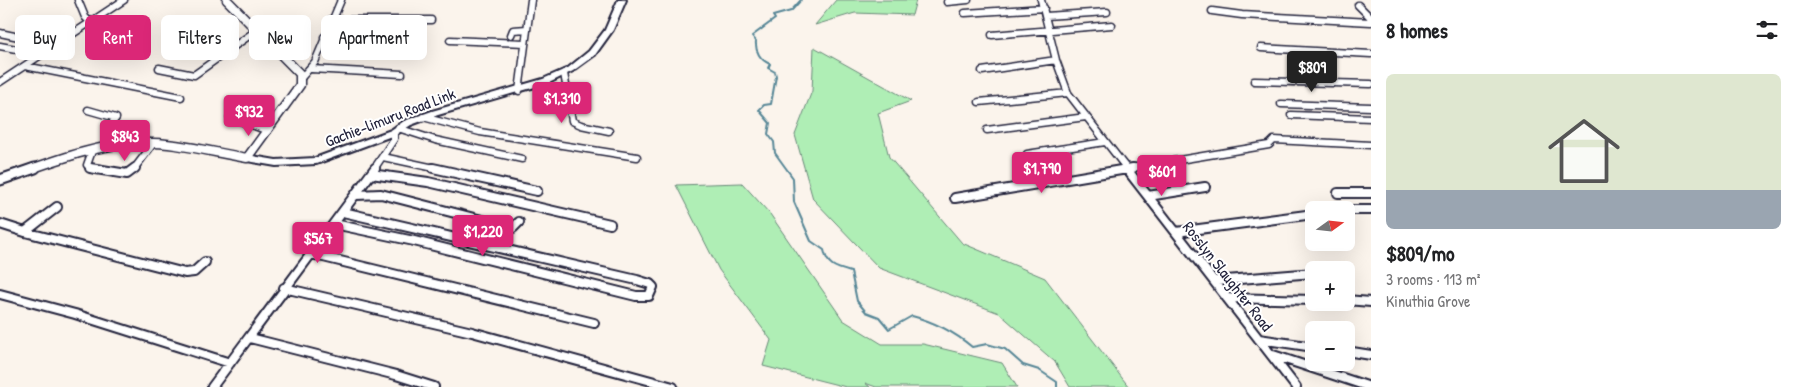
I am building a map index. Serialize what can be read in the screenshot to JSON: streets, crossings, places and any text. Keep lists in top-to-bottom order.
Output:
{
  "streets": {
    "main road": ["Gachie-limuru Road Link"],
    "street": ["Rosslyn Slaughter Road"]
  },
  "north": "right",
  "page": {
    "heading": "8 homes",
    "chip": [
      "Buy",
      "Rent",
      "Filters",
      "New",
      "Apartment"
    ],
    "price": [
      "$809",
      "$1,310",
      "$932",
      "$843",
      "$1,790",
      "$601",
      "$1,220",
      "$567"
    ],
    "list": [
      {
        "name": "$809/mo",
        "note": "3 rooms · 113 m² · Kinuthia Grove"
      }
    ],
    "map_buttons": ["+", "−"]
  }
}
